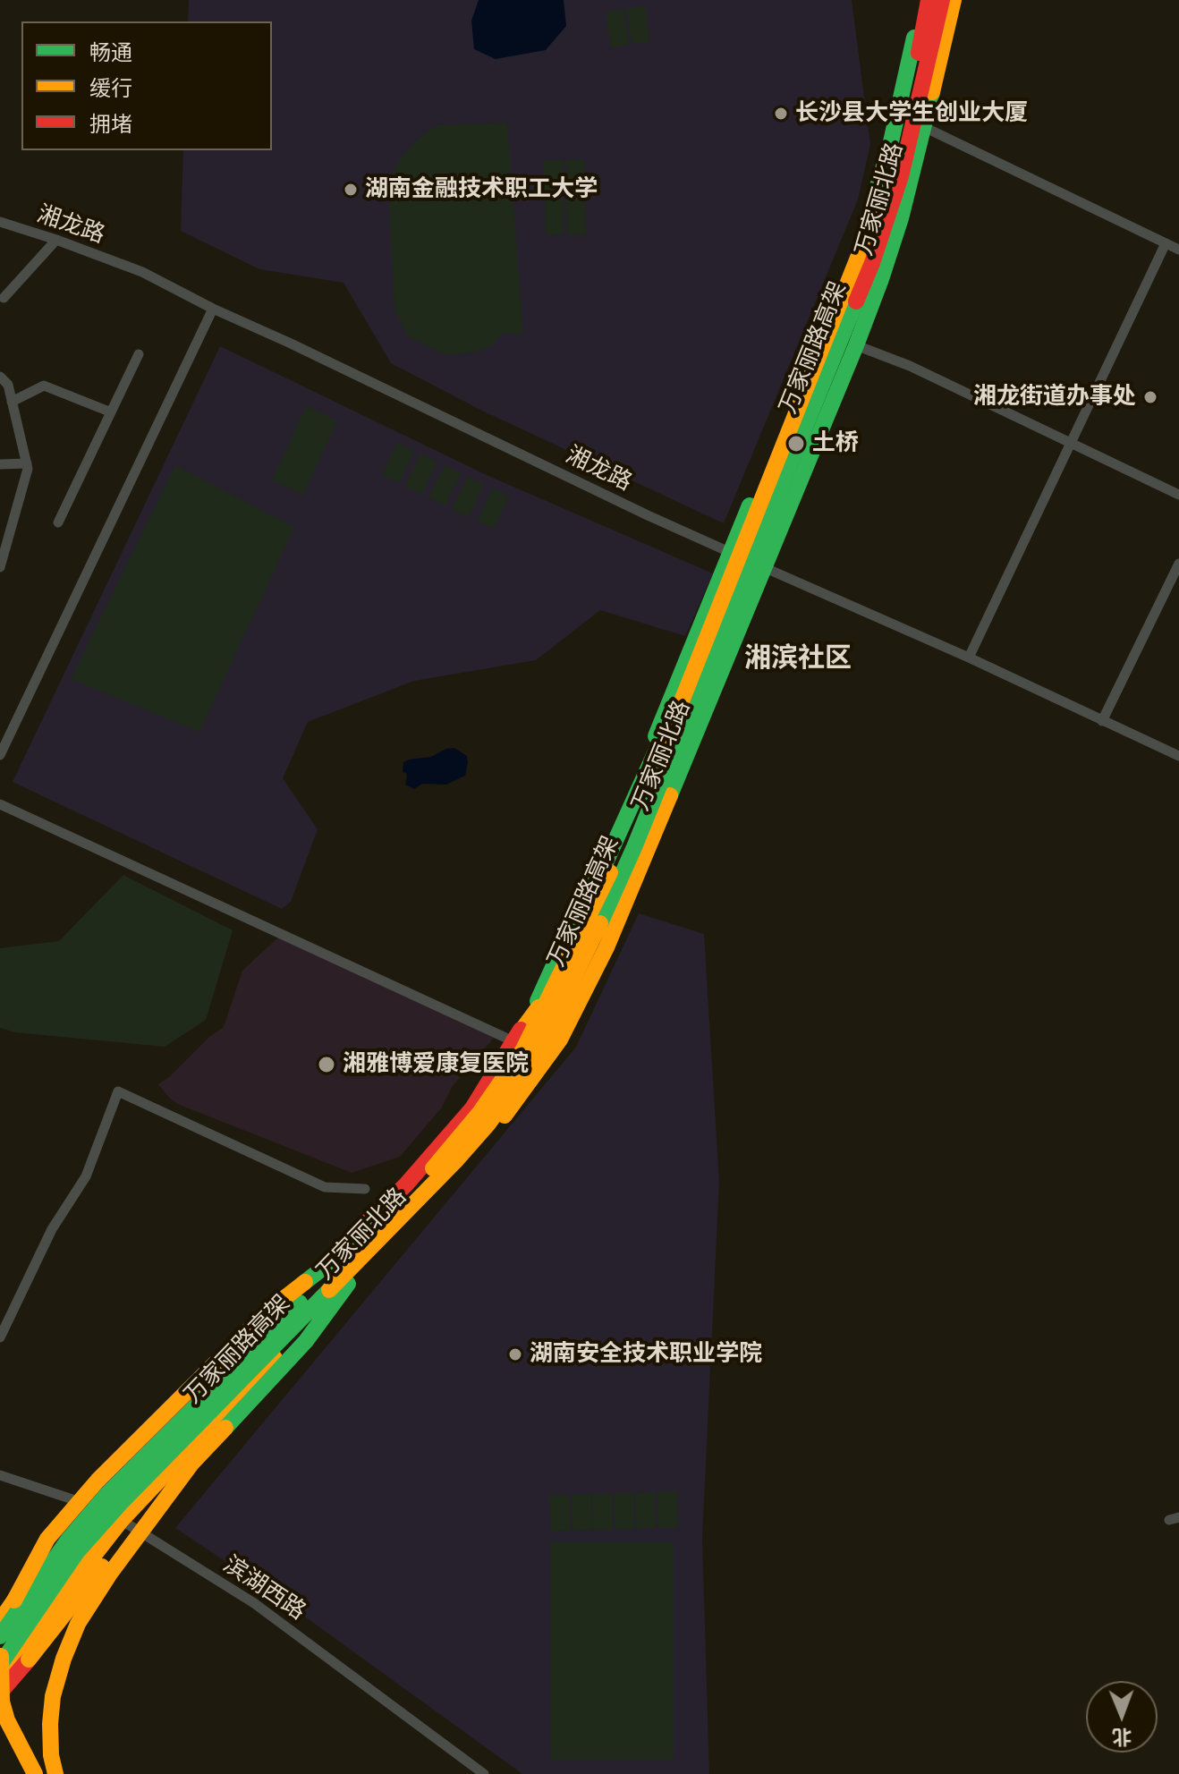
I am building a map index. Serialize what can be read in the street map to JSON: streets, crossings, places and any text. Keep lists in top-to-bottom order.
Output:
{
  "streets": {
    "main road": ["万家丽北路", "万家丽路高架"],
    "street": ["湘龙路", "滨湖西路"]
  },
  "crossings": [
    ["万家丽北路", "湘龙路"],
    ["万家丽北路", "滨湖西路"]
  ],
  "districts": ["湘滨社区"],
  "places": [
    "长沙县大学生创业大厦",
    "湖南金融技术职工大学",
    "湘龙街道办事处",
    "土桥",
    "湘雅博爱康复医院",
    "湖南安全技术职业学院"
  ],
  "legend": ["畅通", "缓行", "拥堵"],
  "north": "bottom"
}
